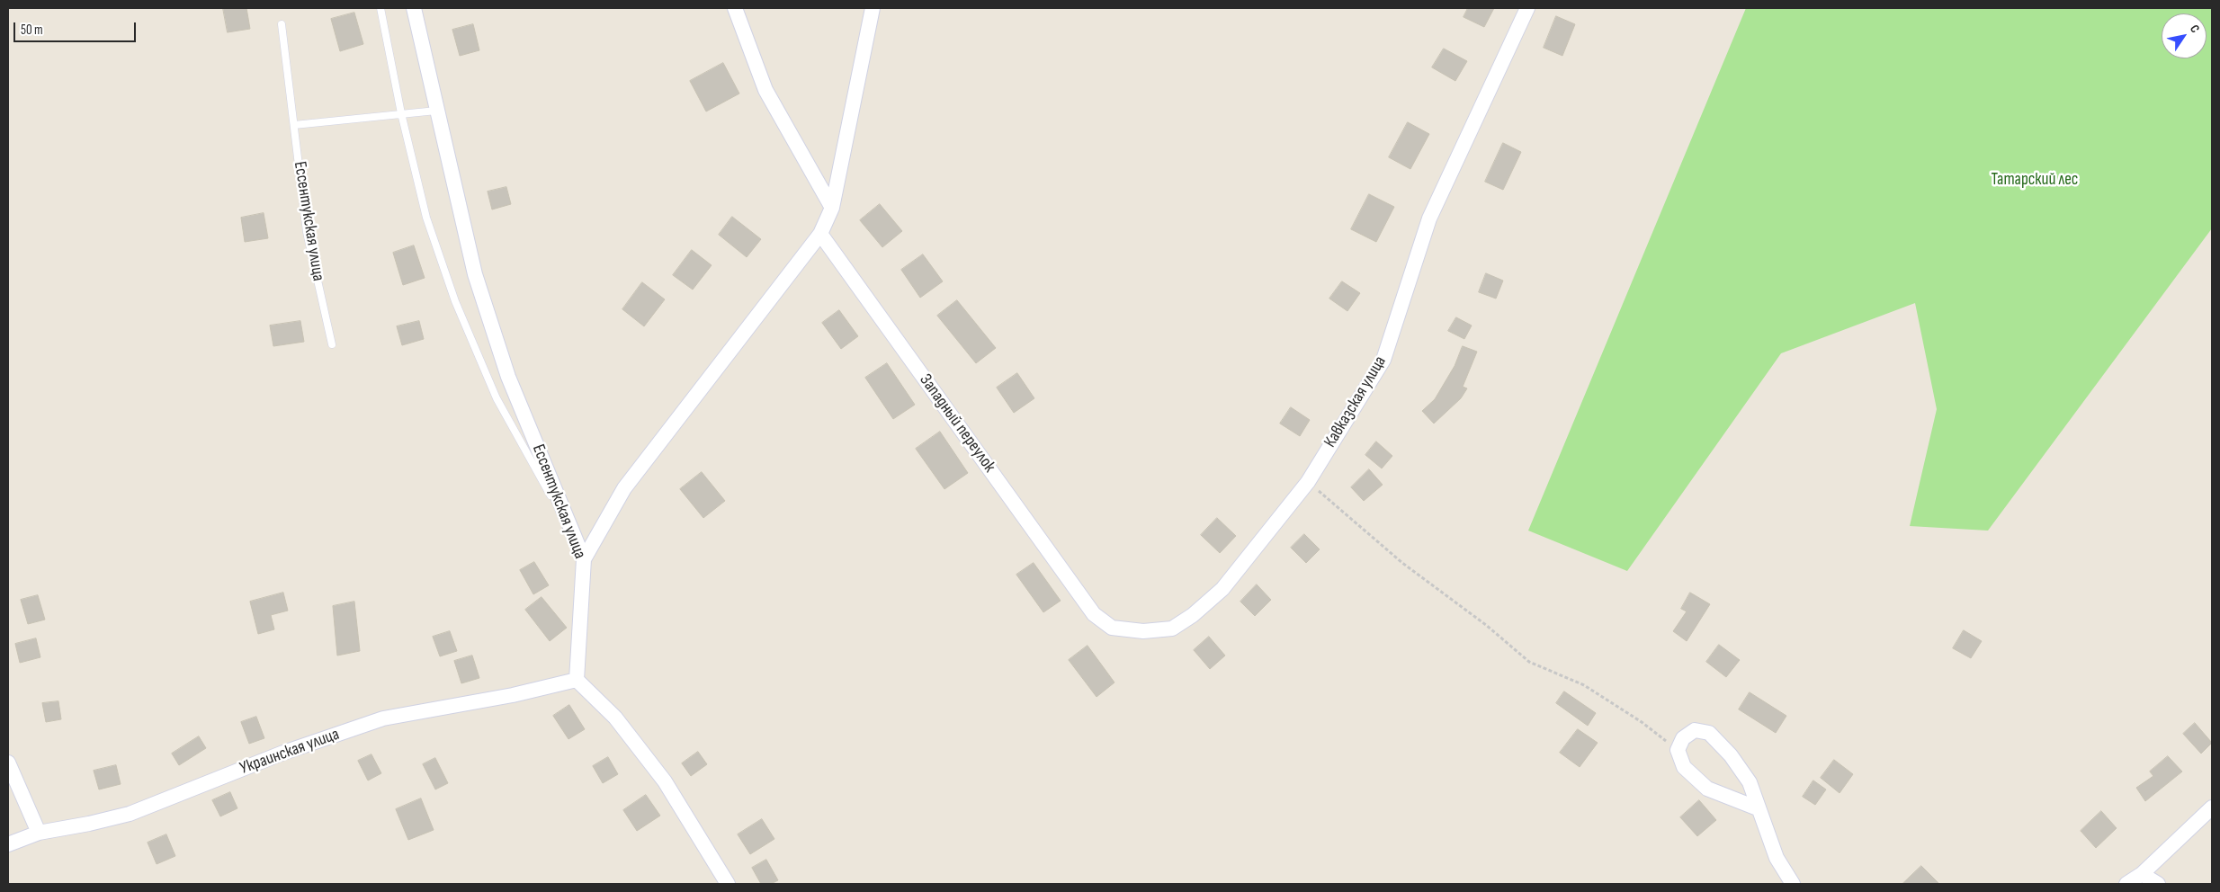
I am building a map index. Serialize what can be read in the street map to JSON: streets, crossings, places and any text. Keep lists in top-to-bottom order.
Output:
{
  "streets": {
    "street": [
      "Ессентукская улица",
      "Кавказская улица",
      "Западный переулок",
      "Украинская улица"
    ]
  },
  "crossings": [
    ["Ессентукская улица", "Украинская улица"],
    ["Кавказская улица", "Западный переулок"]
  ],
  "parks": ["Татарский лес"],
  "scale_bar": "50 m",
  "north": "top right"
}
